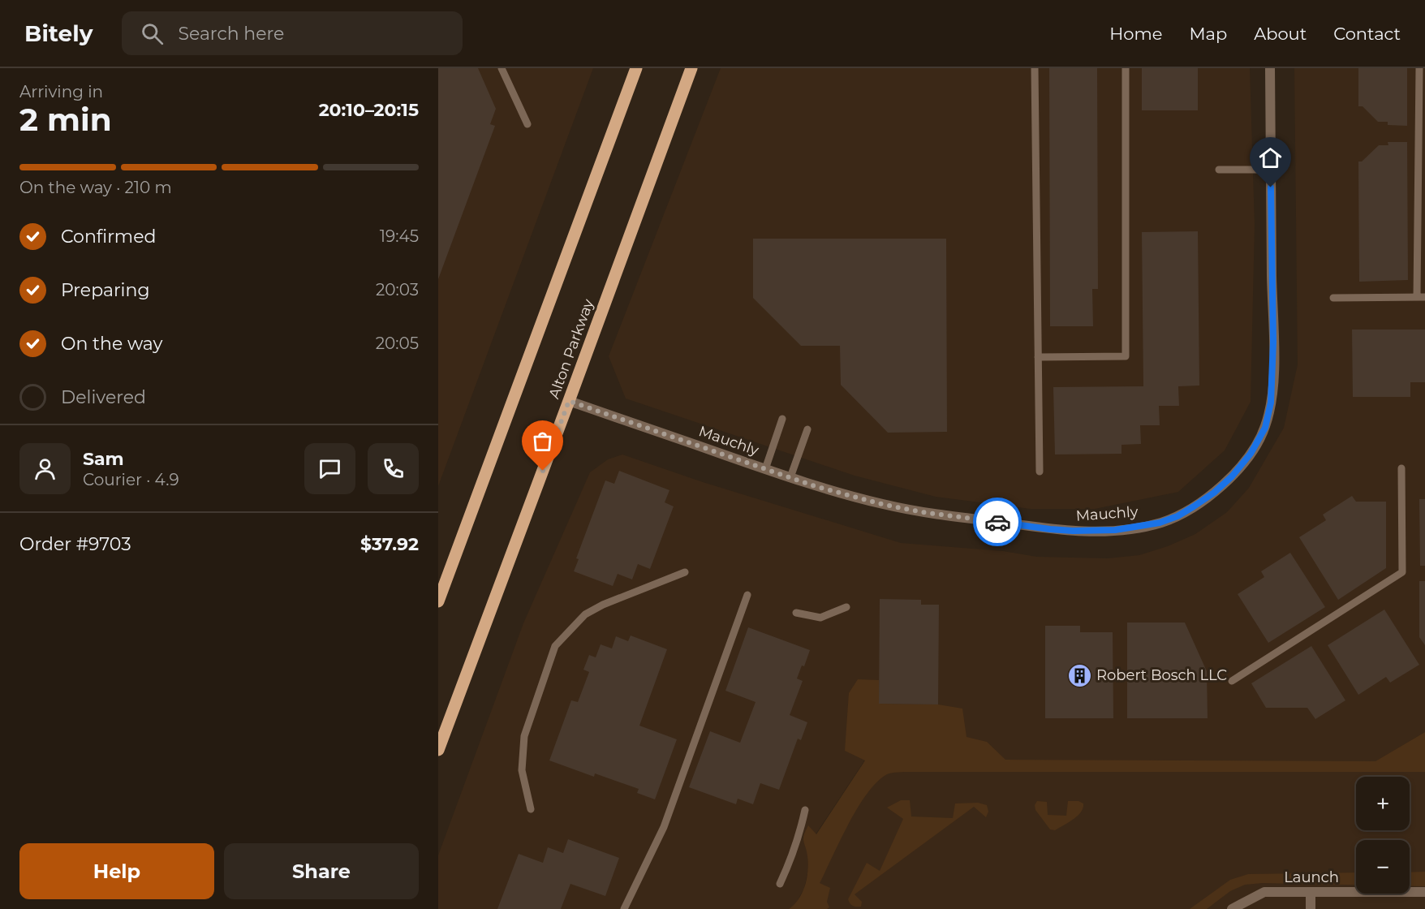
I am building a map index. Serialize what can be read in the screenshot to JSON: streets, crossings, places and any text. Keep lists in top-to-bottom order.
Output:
{
  "streets": {
    "main road": ["Alton Parkway"],
    "street": ["Mauchly", "Launch"]
  },
  "crossings": [
    ["Alton Parkway", "Mauchly"]
  ],
  "places": {
    "building": ["Robert Bosch LLC"]
  },
  "page": {
    "header": "Bitely",
    "search": "Search here",
    "nav": [
      "Home",
      "Map",
      "About",
      "Contact"
    ],
    "heading": ["2 min", "Arriving in", "20:10–20:15"],
    "panel": [
      "Sam",
      "Courier · 4.9",
      "Order #9703",
      "$37.92"
    ],
    "bar": "On the way · 210 m",
    "list": [
      ["Confirmed", "19:45"],
      ["Preparing", "20:03"],
      ["On the way", "20:05"],
      "Delivered"
    ],
    "map_buttons": ["+", "−"],
    "buttons": ["Help", "Share"]
  }
}
